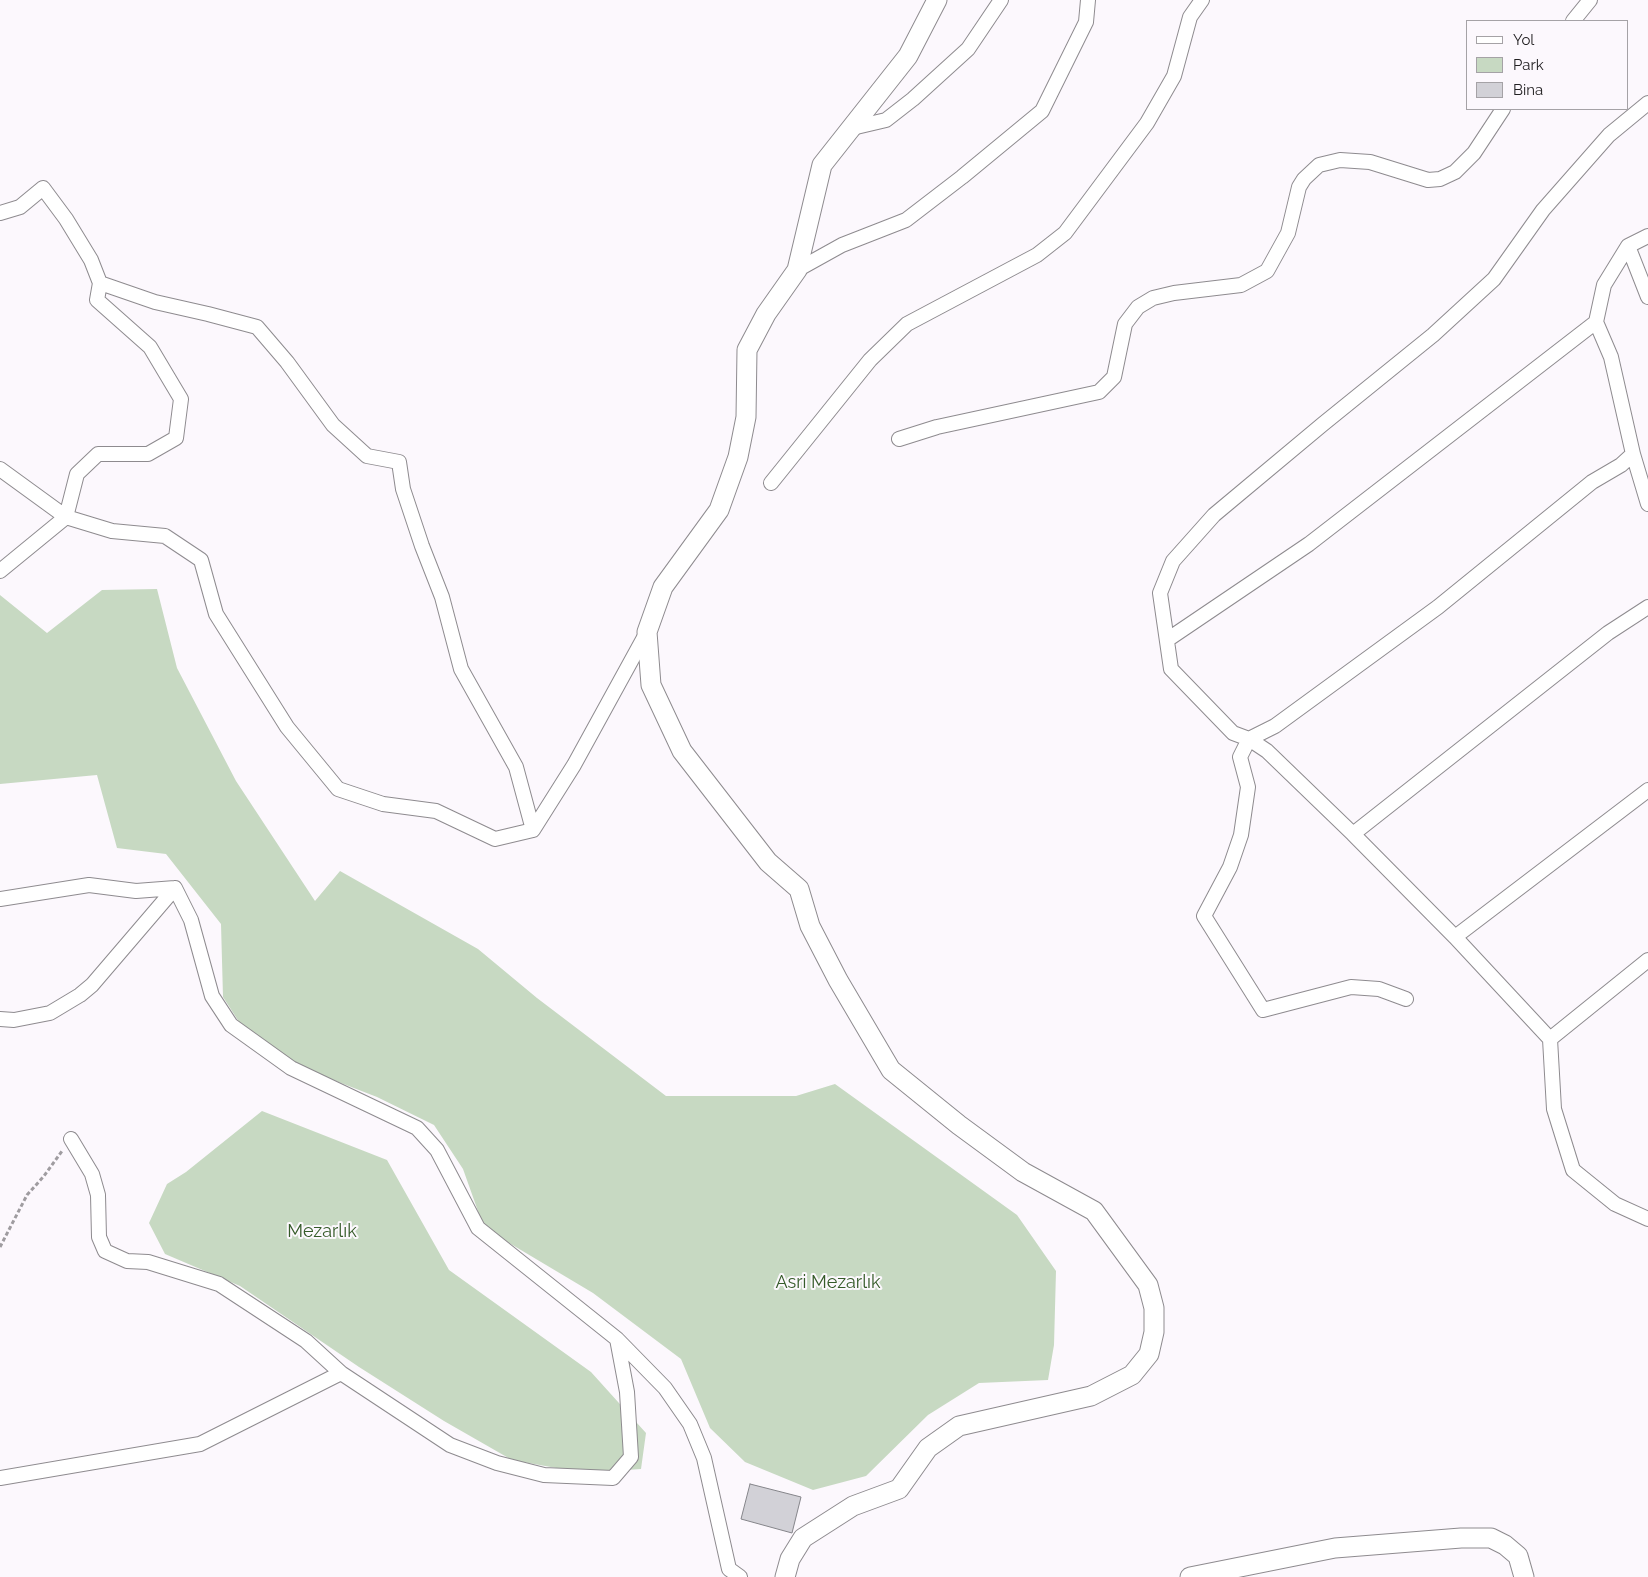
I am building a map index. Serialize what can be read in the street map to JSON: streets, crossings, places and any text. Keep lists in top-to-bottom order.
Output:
{
  "parks": ["Mezarlık", "Asri Mezarlık"],
  "legend": ["Yol", "Park", "Bina"]
}
